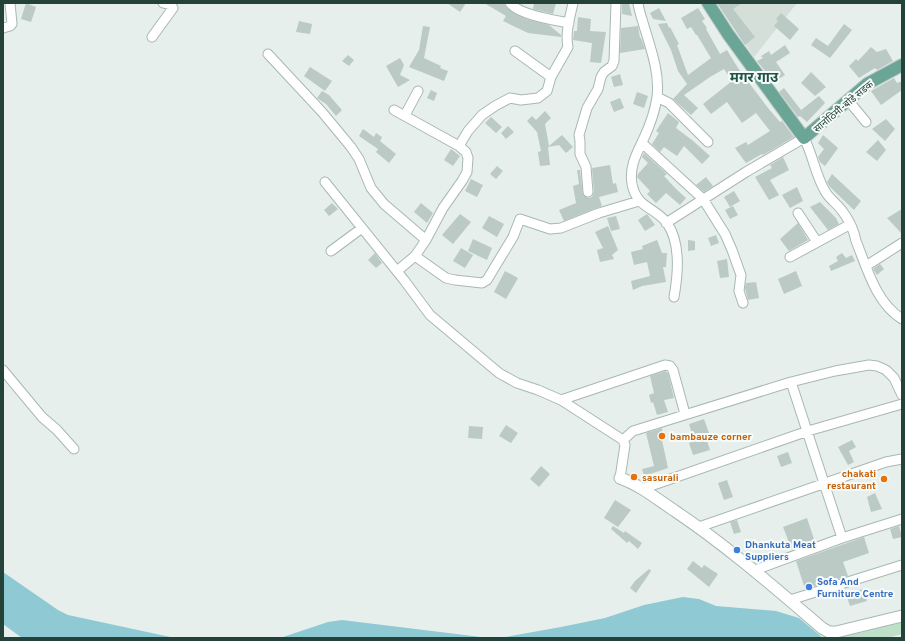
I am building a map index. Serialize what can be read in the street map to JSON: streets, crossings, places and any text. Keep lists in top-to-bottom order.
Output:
{
  "streets": {
    "main road": ["सानोठिमी-बोडे सडक"]
  },
  "districts": ["मगर गाउ"],
  "places": [
    "bambauze corner",
    "sasurali",
    "chakati restaurant",
    "Dhankuta Meat Suppliers",
    "Sofa And Furniture Centre"
  ]
}
